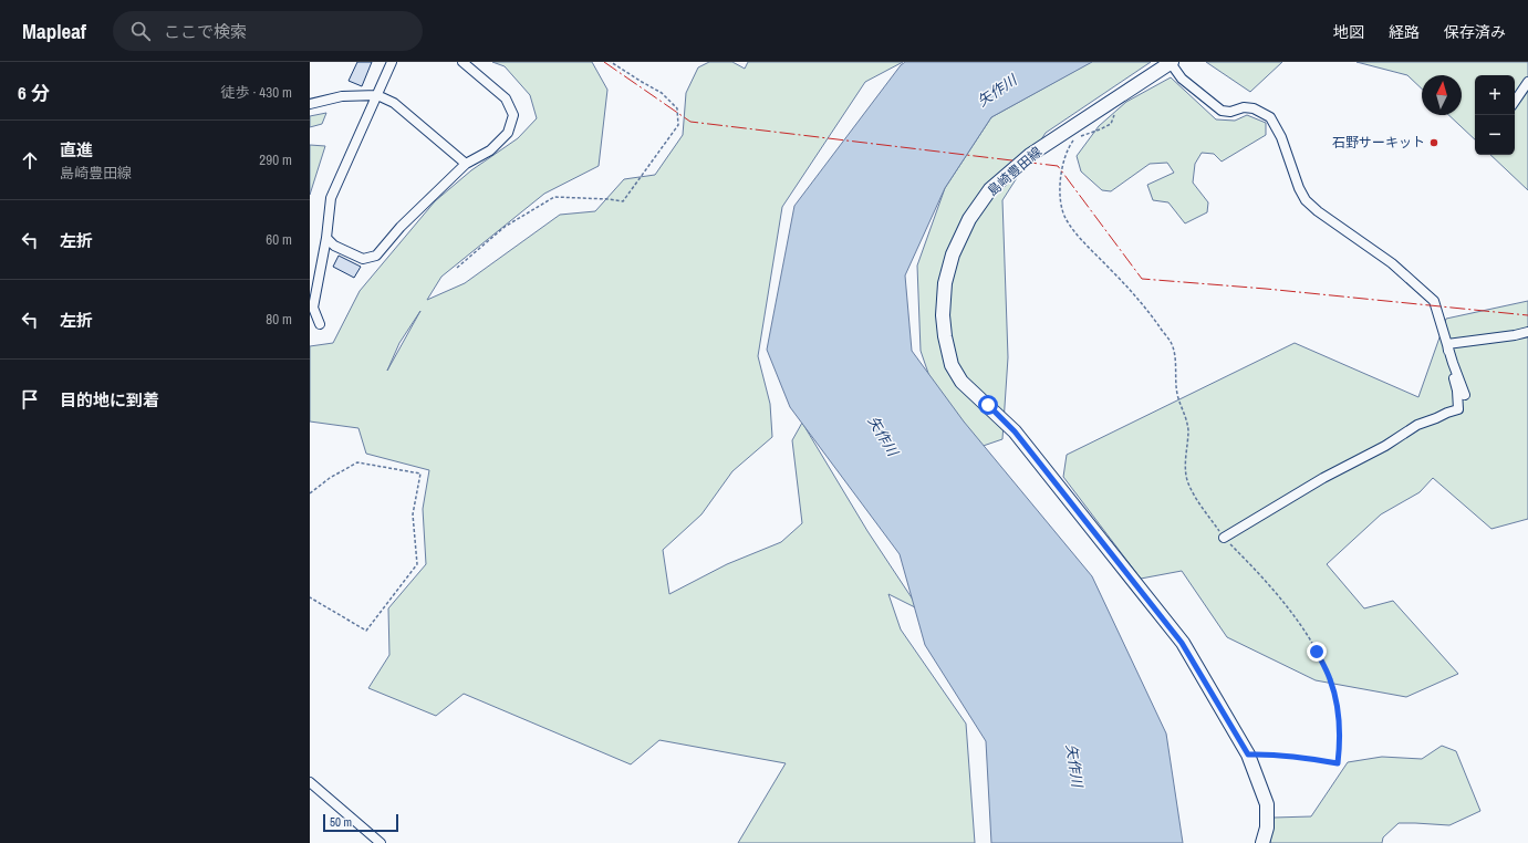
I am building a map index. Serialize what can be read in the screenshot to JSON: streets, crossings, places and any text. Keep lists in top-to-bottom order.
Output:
{
  "streets": {
    "main road": ["島崎豊田線"]
  },
  "water": ["矢作川"],
  "places": ["石野サーキット"],
  "scale_bar": "50 m",
  "north": "top",
  "page": {
    "header": "Mapleaf",
    "search": "ここで検索",
    "nav": ["地図", "経路", "保存済み"],
    "heading": ["6 分", "徒歩 · 430 m"],
    "map_buttons": ["+", "−"],
    "list": [
      ["直進", "島崎豊田線", "290 m"],
      ["左折", "60 m"],
      ["左折", "80 m"],
      "目的地に到着"
    ],
    "scale": "50 m"
  }
}
